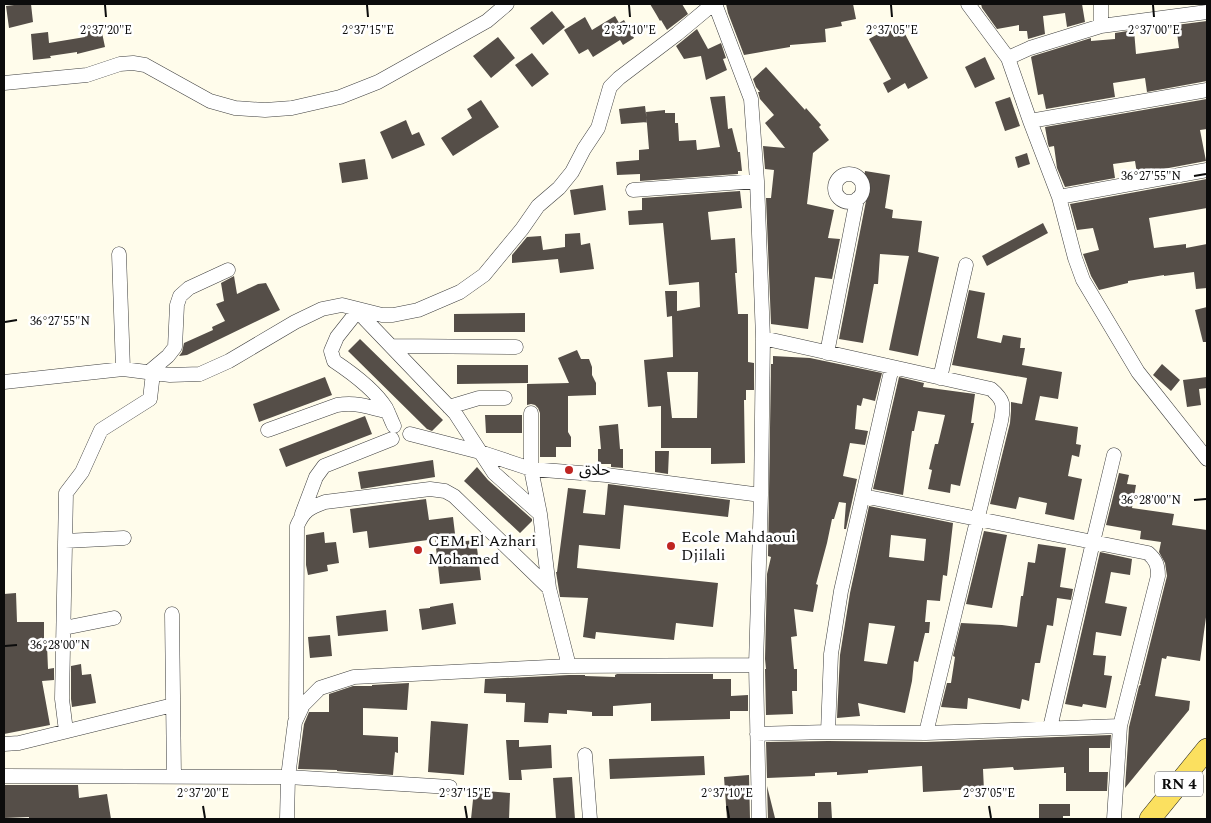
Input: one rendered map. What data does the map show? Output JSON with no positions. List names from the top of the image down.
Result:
{
  "streets": {
    "main road": ["RN 4"]
  },
  "places": ["حلاق", "Ecole Mahdaoui Djilali", "CEM El Azhari Mohamed"],
  "coordinates": [
    "2°37'20\"E",
    "2°37'15\"E",
    "2°37'10\"E",
    "2°37'05\"E",
    "2°37'00\"E",
    "36°27'55\"N",
    "36°28'00\"N"
  ]
}
